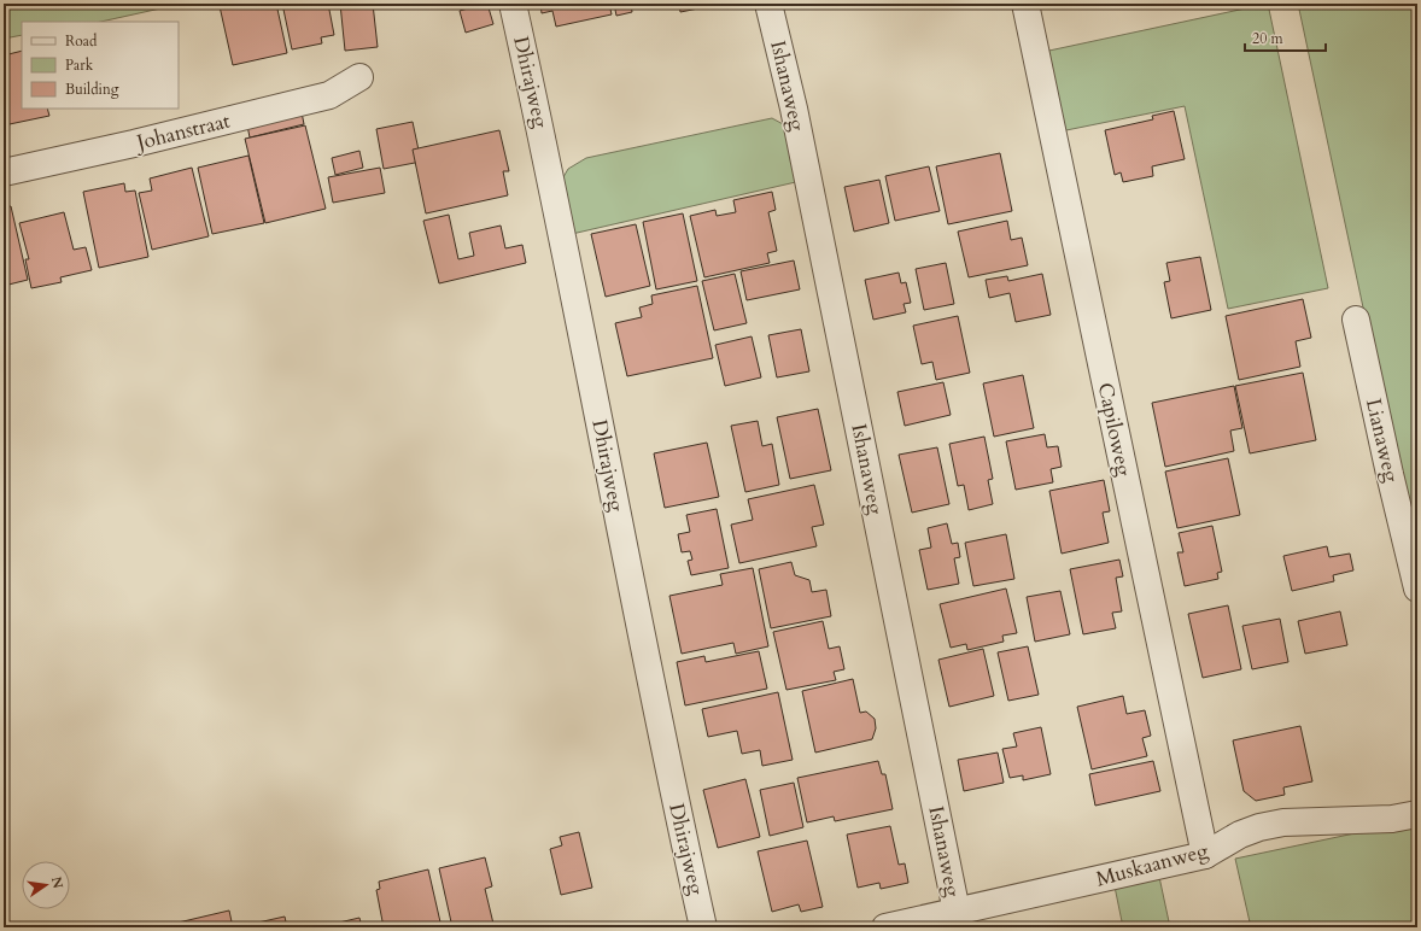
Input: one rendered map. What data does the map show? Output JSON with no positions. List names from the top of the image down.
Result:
{
  "streets": {
    "street": [
      "Dhirajweg",
      "Ishanaweg",
      "Johanstraat",
      "Capiloweg",
      "Lianaweg",
      "Muskaanweg"
    ]
  },
  "crossings": [
    ["Ishanaweg", "Muskaanweg"],
    ["Capiloweg", "Muskaanweg"]
  ],
  "legend": ["Road", "Park", "Building"],
  "scale_bar": "20 m",
  "north": "right"
}
